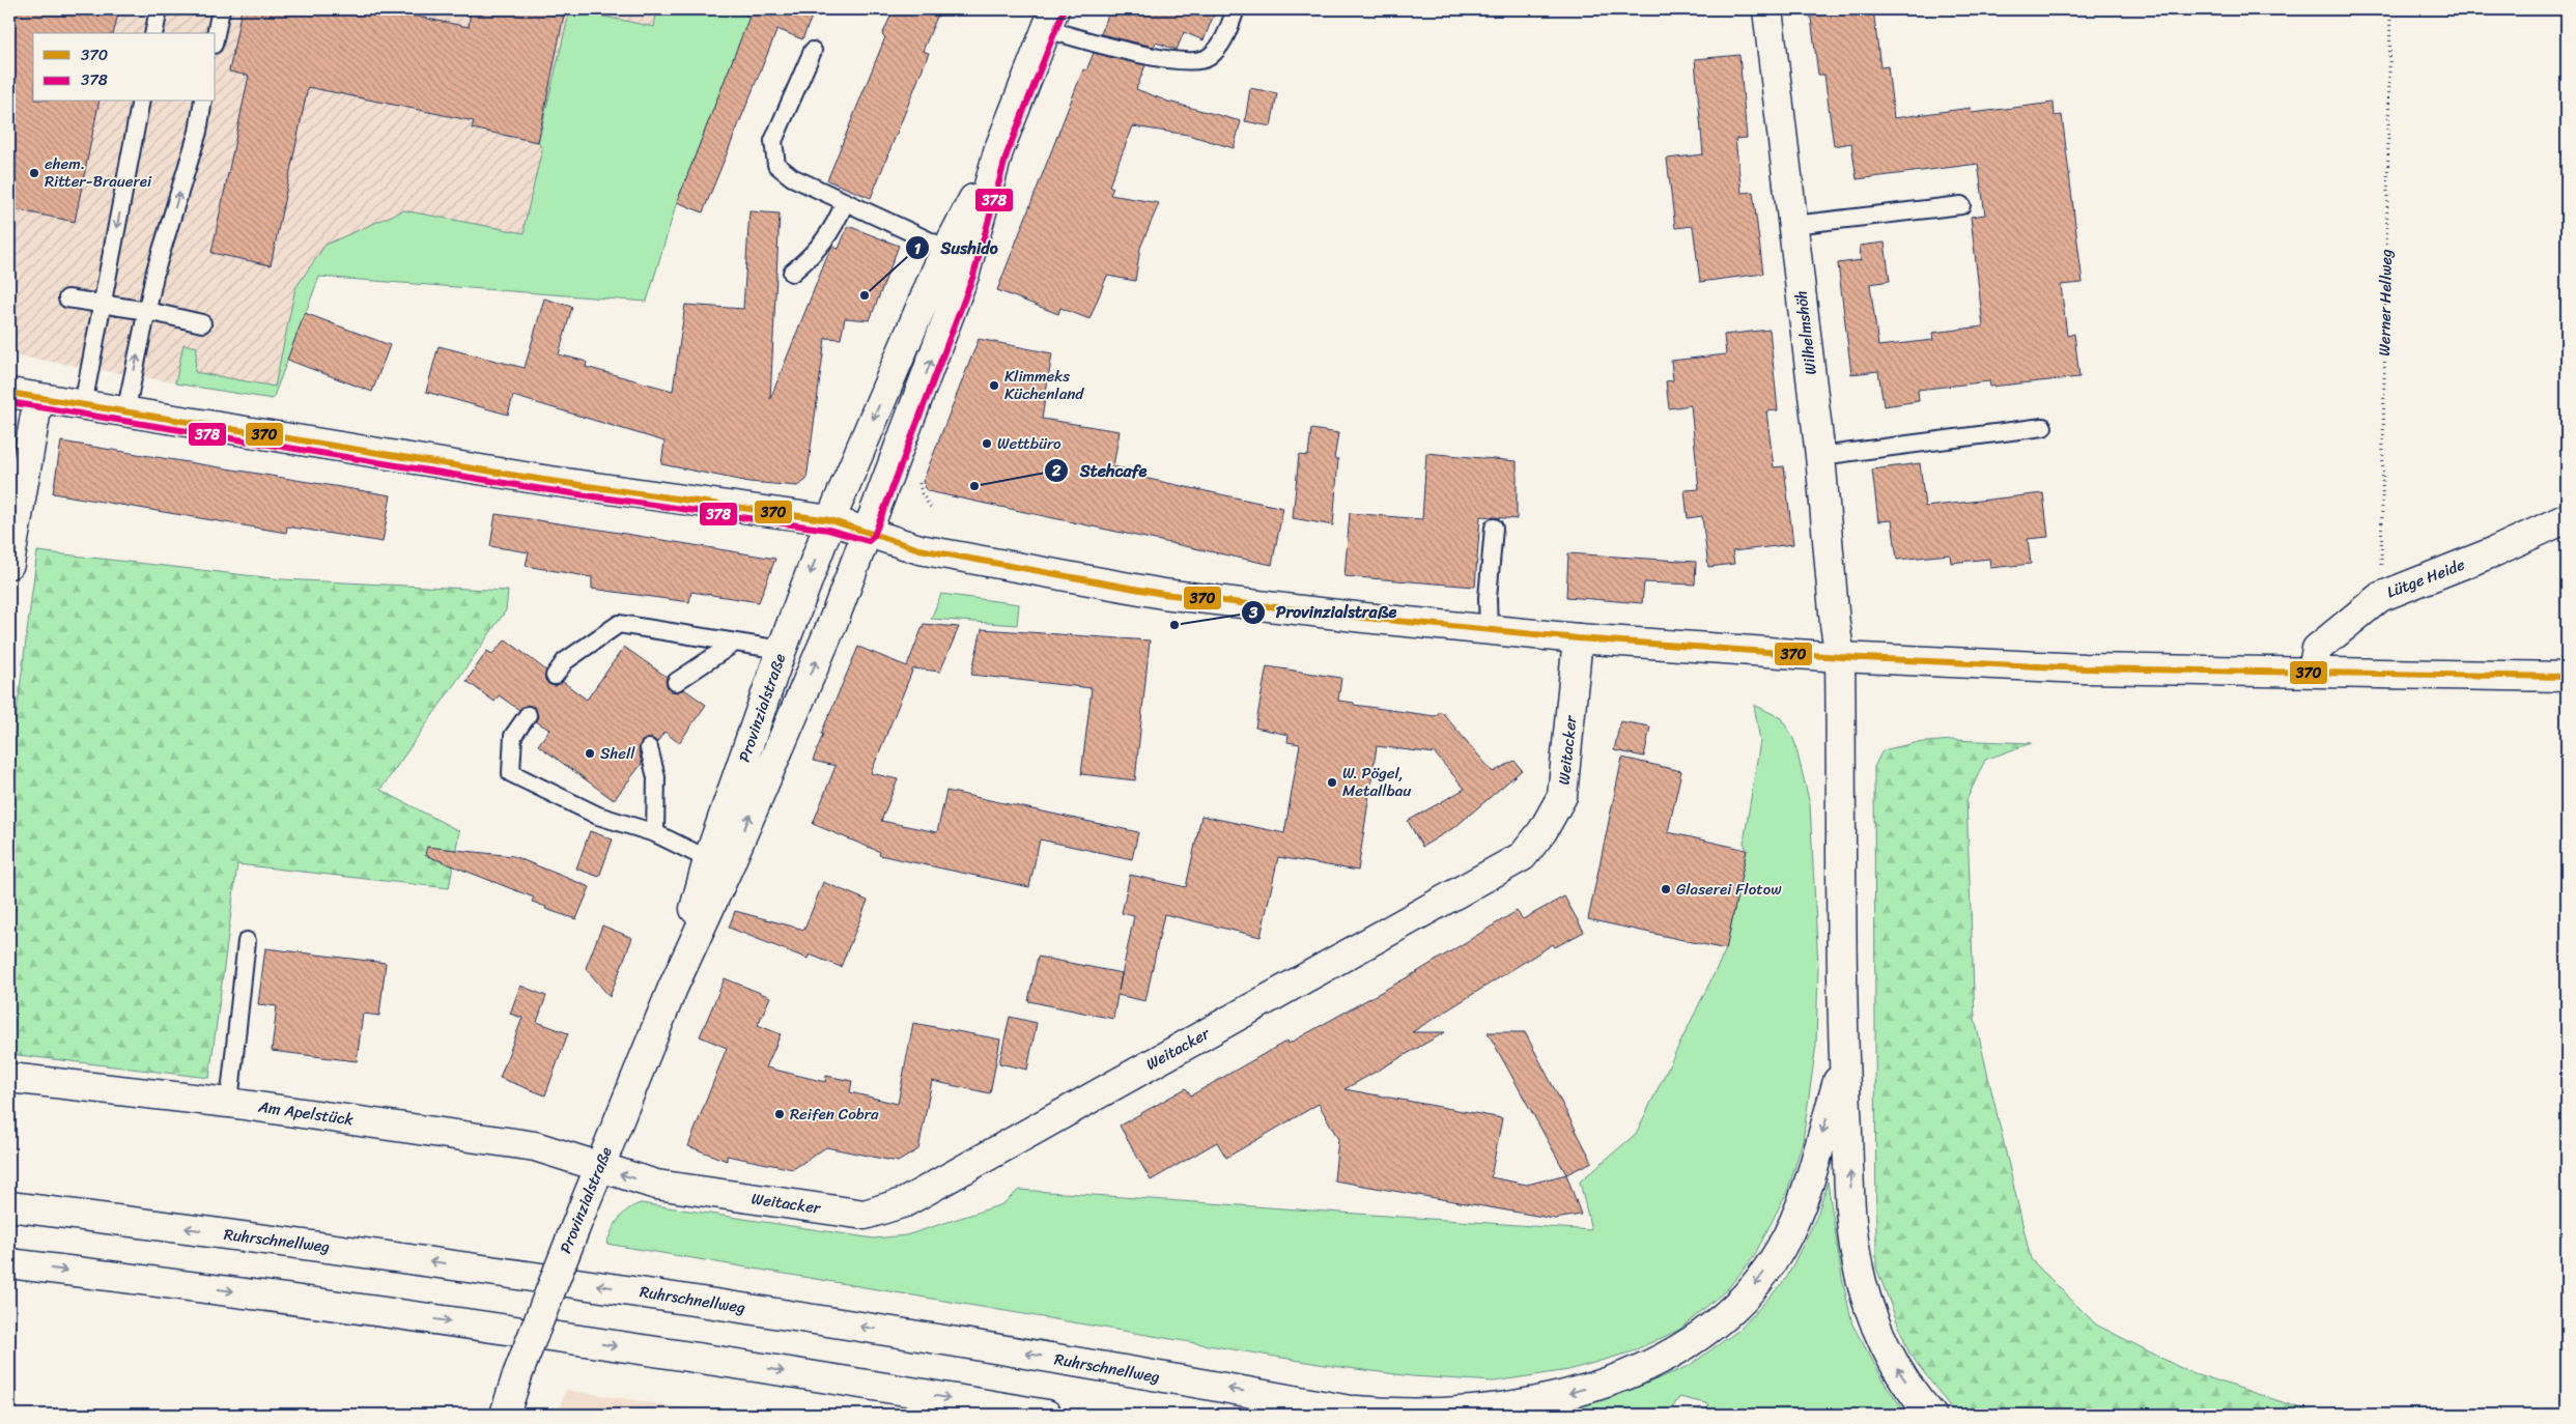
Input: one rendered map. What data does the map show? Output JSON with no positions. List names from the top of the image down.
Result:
{
  "streets": {
    "main road": [
      "Wilhelmshöh",
      "Lütge Heide",
      "Provinzialstraße",
      "Weitacker",
      "Am Apelstück",
      "Ruhrschnellweg"
    ],
    "path": ["Werner Hellweg"]
  },
  "crossings": [
    ["Werner Hellweg", "Lütge Heide"],
    ["Provinzialstraße", "Weitacker"],
    ["Provinzialstraße", "Am Apelstück"],
    ["Weitacker", "Am Apelstück"]
  ],
  "one_way": ["Weitacker"],
  "places": [
    "ehem. Ritter-Brauerei",
    "Sushido",
    "Klimmeks Küchenland",
    "Wettbüro",
    "Stehcafe",
    "Provinzialstraße",
    "Shell",
    "W. Pögel, Metallbau",
    "Glaserei Flotow",
    "Reifen Cobra"
  ],
  "lines": ["transit line 378", "transit line 370"],
  "legend": ["370", "378"]
}
